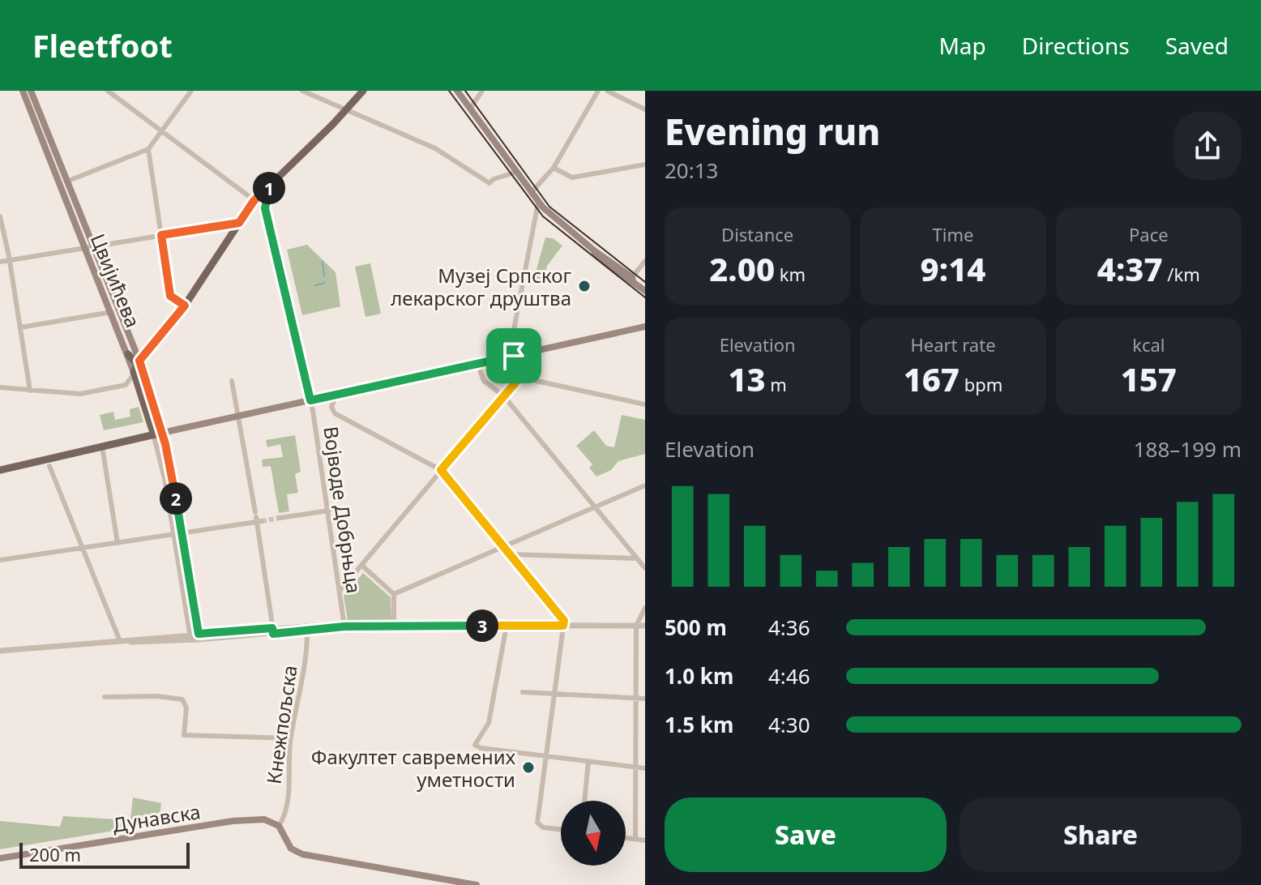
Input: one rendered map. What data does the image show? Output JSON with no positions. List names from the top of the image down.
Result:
{
  "streets": {
    "main road": ["Цвијићева", "Дунавска"],
    "street": ["Војводе Добрњца", "Кнежпољска"]
  },
  "crossings": [
    ["Кнежпољска", "Дунавска"]
  ],
  "places": ["Музеј Српског лекарског друштва", "Факултет савремених уметности"],
  "scale_bar": "200 m",
  "north": "bottom",
  "page": {
    "header": "Fleetfoot",
    "nav": ["Map", "Directions", "Saved"],
    "heading": ["Evening run", "20:13"],
    "pins": ["1", "2", "3"],
    "stats": [
      ["Distance", "2.00 km"],
      ["Time", "9:14"],
      ["Pace", "4:37 /km"],
      ["Elevation", "13 m"],
      ["Heart rate", "167 bpm"],
      ["kcal", "157"]
    ],
    "chart": ["Elevation", "188–199 m"],
    "list": [
      {
        "name": "500 m",
        "note": "4:36"
      },
      {
        "name": "1.0 km",
        "note": "4:46"
      },
      {
        "name": "1.5 km",
        "note": "4:30"
      }
    ],
    "buttons": ["Save", "Share"],
    "scale": "200 m"
  }
}
